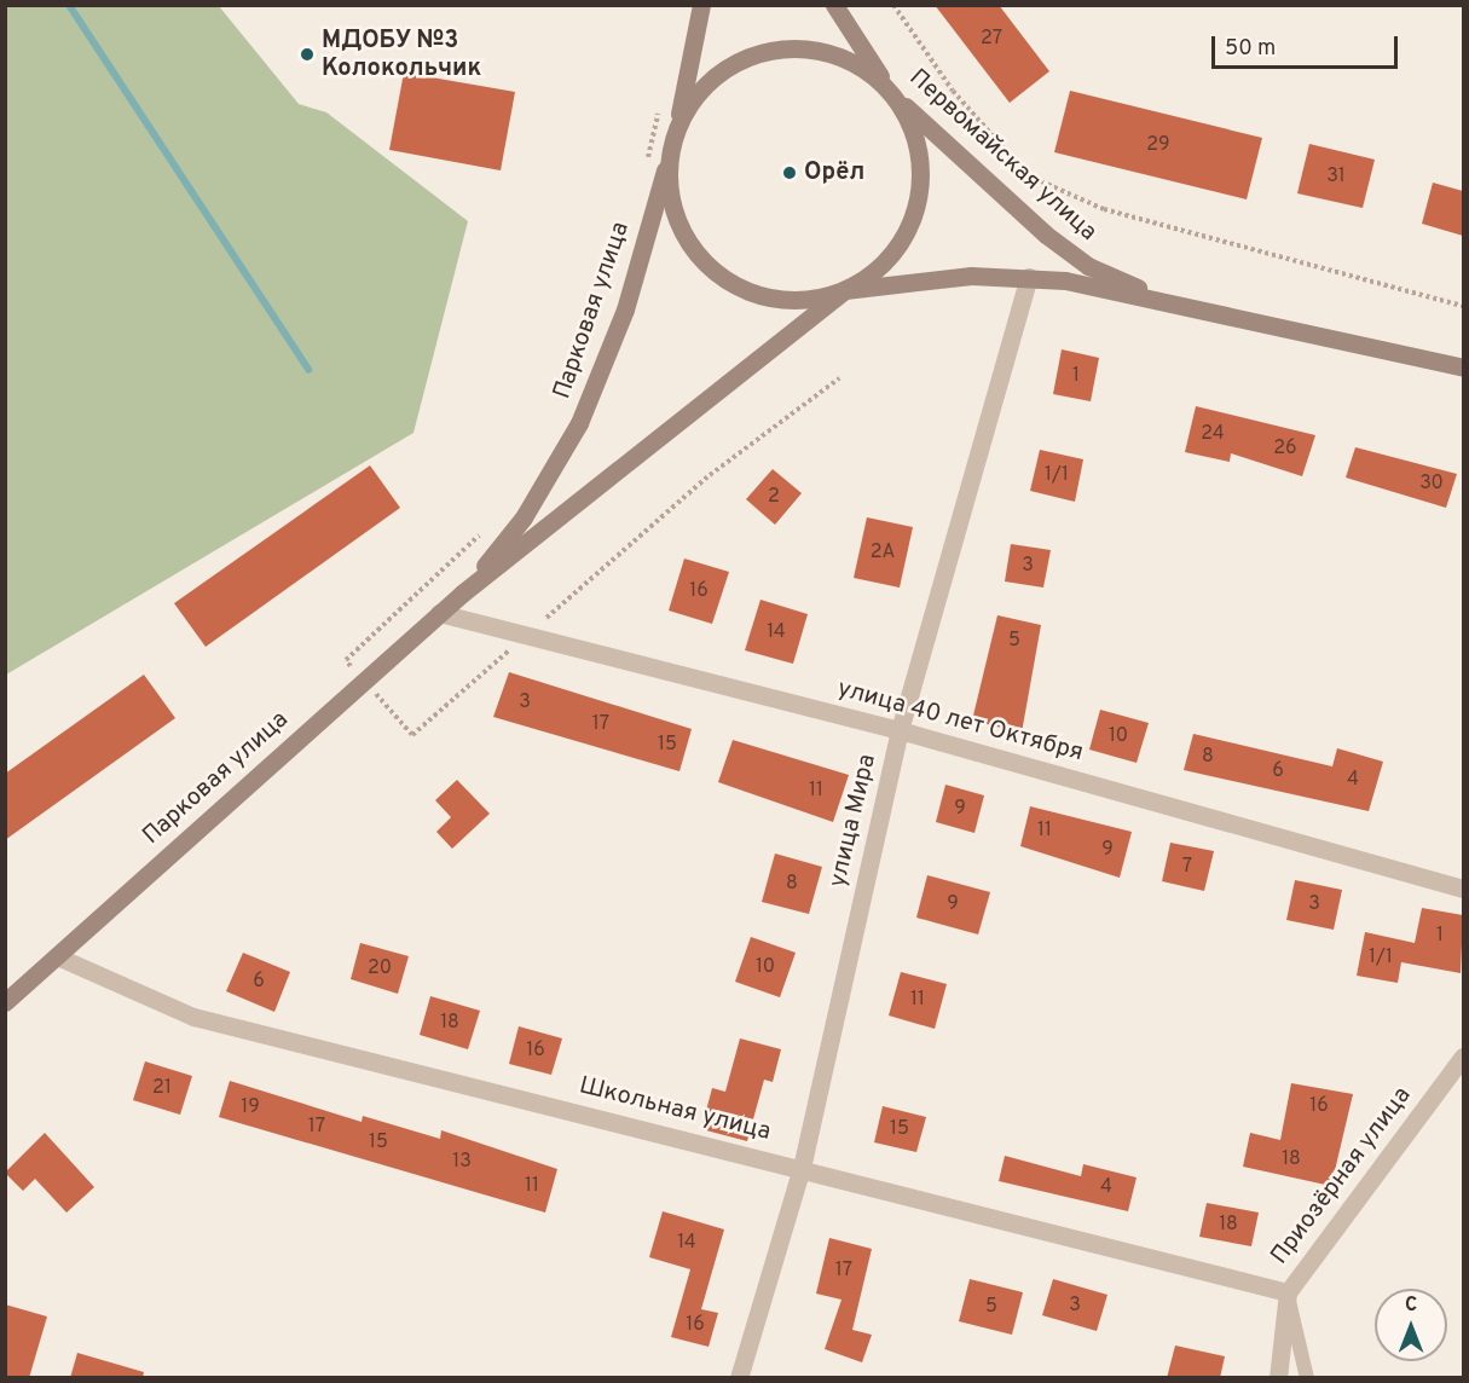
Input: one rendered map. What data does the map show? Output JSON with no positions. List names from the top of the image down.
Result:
{
  "streets": {
    "main road": ["Первомайская улица", "Парковая улица"],
    "street": [
      "улица 40 лет Октября",
      "улица Мира",
      "Школьная улица",
      "Приозёрная улица"
    ]
  },
  "crossings": [
    ["Первомайская улица", "Парковая улица"],
    ["Первомайская улица", "улица Мира"],
    ["Парковая улица", "улица 40 лет Октября"],
    ["Парковая улица", "Школьная улица"],
    ["улица 40 лет Октября", "улица Мира"],
    ["улица Мира", "Школьная улица"],
    ["Школьная улица", "Приозёрная улица"]
  ],
  "places": ["МДОБУ №3 Колокольчик", "Орёл"],
  "house_numbers": [
    "27",
    "29",
    "31",
    "1",
    "24",
    "26",
    "1/1",
    "30",
    "2",
    "2А",
    "3",
    "16",
    "14",
    "5",
    "3",
    "17",
    "10",
    "15",
    "8",
    "6",
    "4",
    "11",
    "9",
    "11",
    "9",
    "7",
    "8",
    "9",
    "3",
    "1",
    "1/1",
    "10",
    "20",
    "6",
    "11",
    "18",
    "16",
    "21",
    "16",
    "19",
    "17",
    "15",
    "15",
    "18",
    "13",
    "11",
    "4",
    "18",
    "14",
    "17",
    "3",
    "5",
    "16"
  ],
  "scale_bar": "50 m",
  "north": "top"
}
